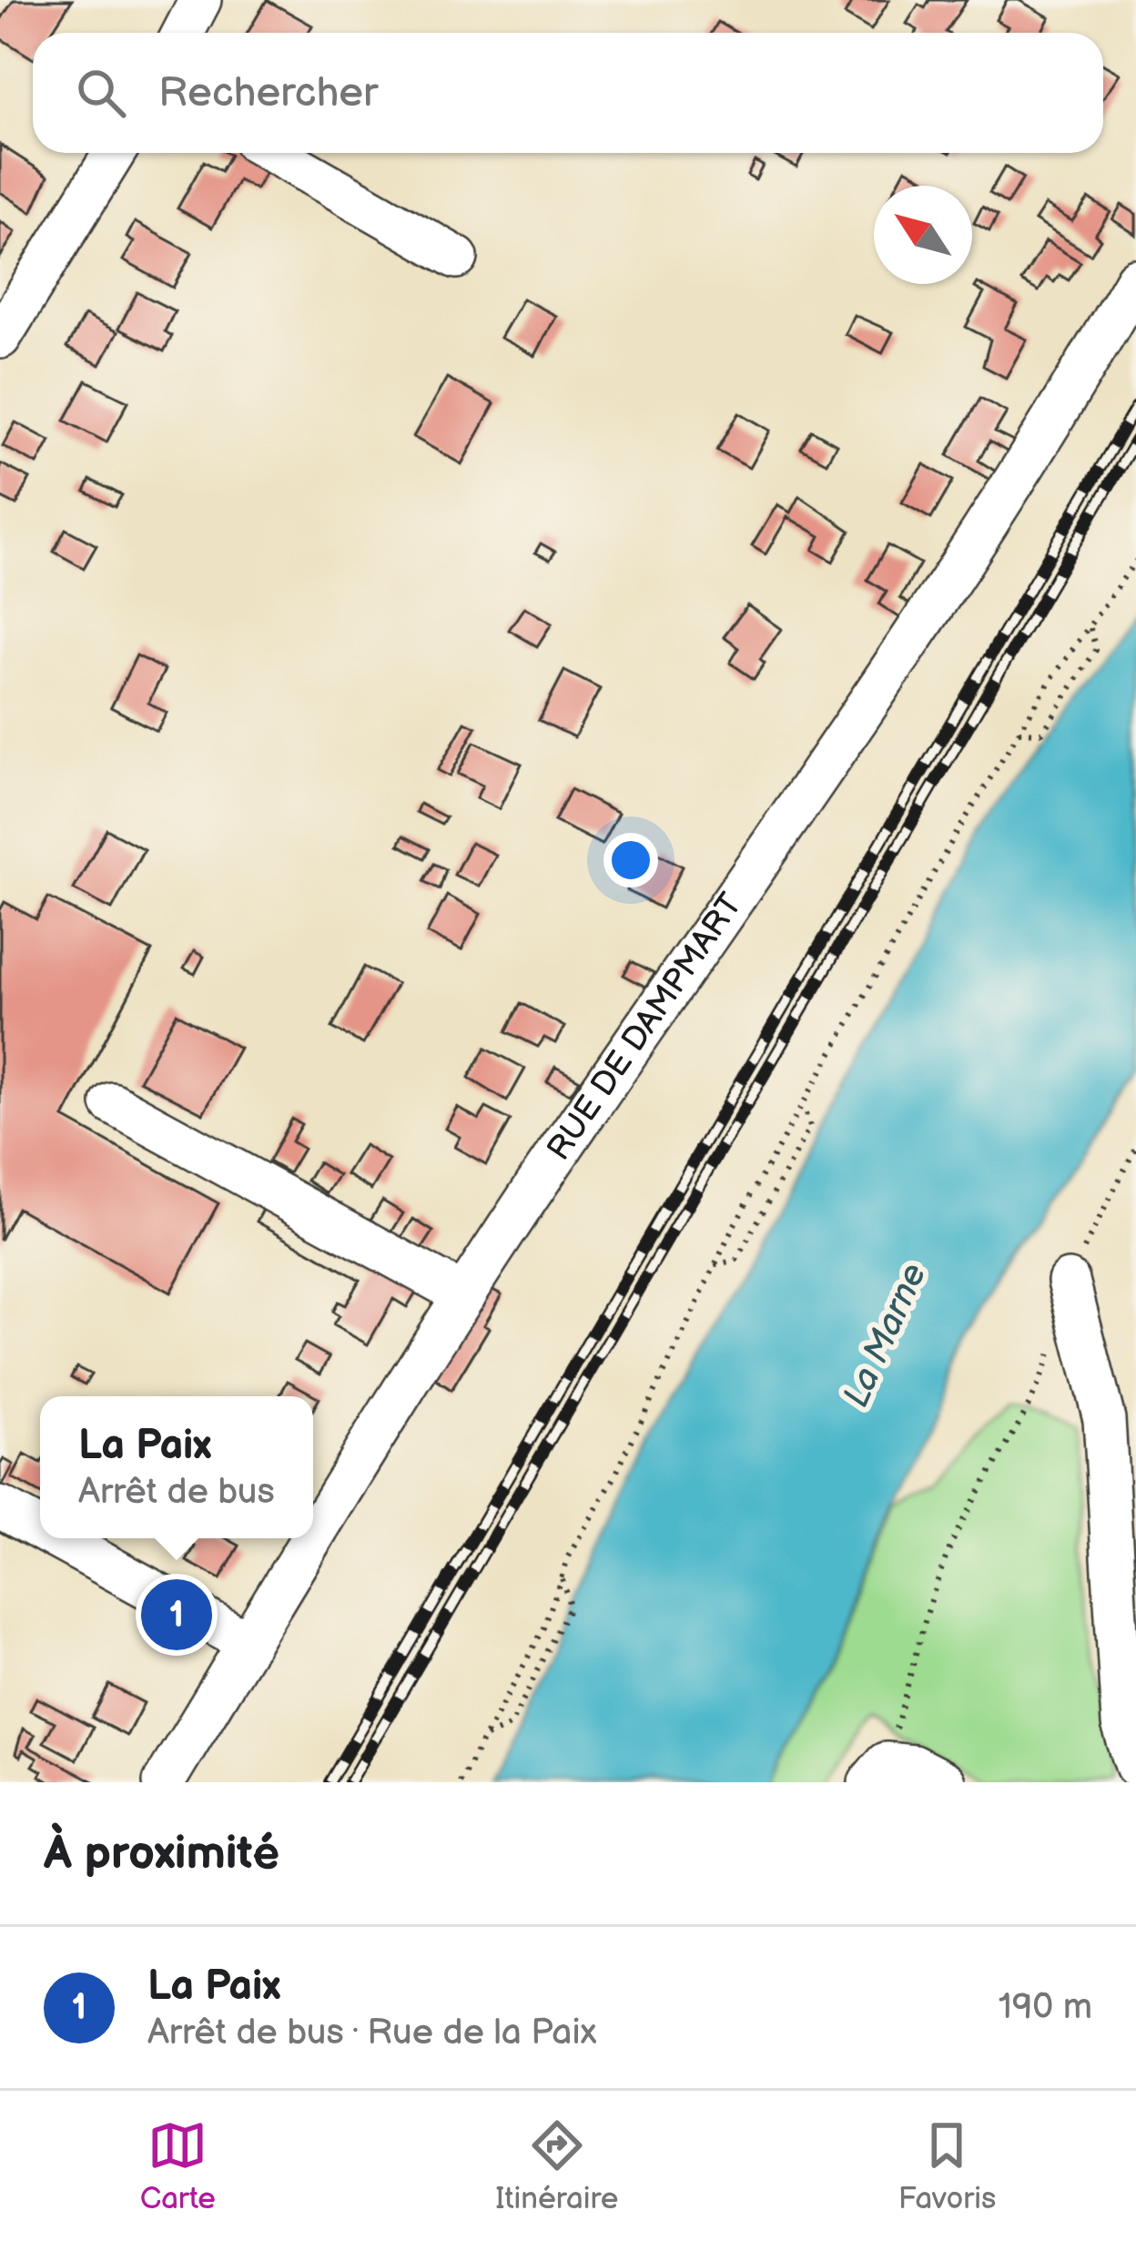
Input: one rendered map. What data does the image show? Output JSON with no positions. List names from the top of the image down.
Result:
{
  "streets": {
    "street": ["RUE DE DAMPMART"]
  },
  "water": ["La Marne"],
  "north": "top left",
  "page": {
    "search": "Rechercher",
    "popup": ["La Paix", "Arrêt de bus"],
    "pins": "1",
    "heading": "À proximité",
    "list": [
      {
        "mark": "1",
        "name": "La Paix",
        "note": "Arrêt de bus · Rue de la Paix",
        "value": "190 m"
      }
    ],
    "nav": ["Carte", "Itinéraire", "Favoris"]
  }
}
